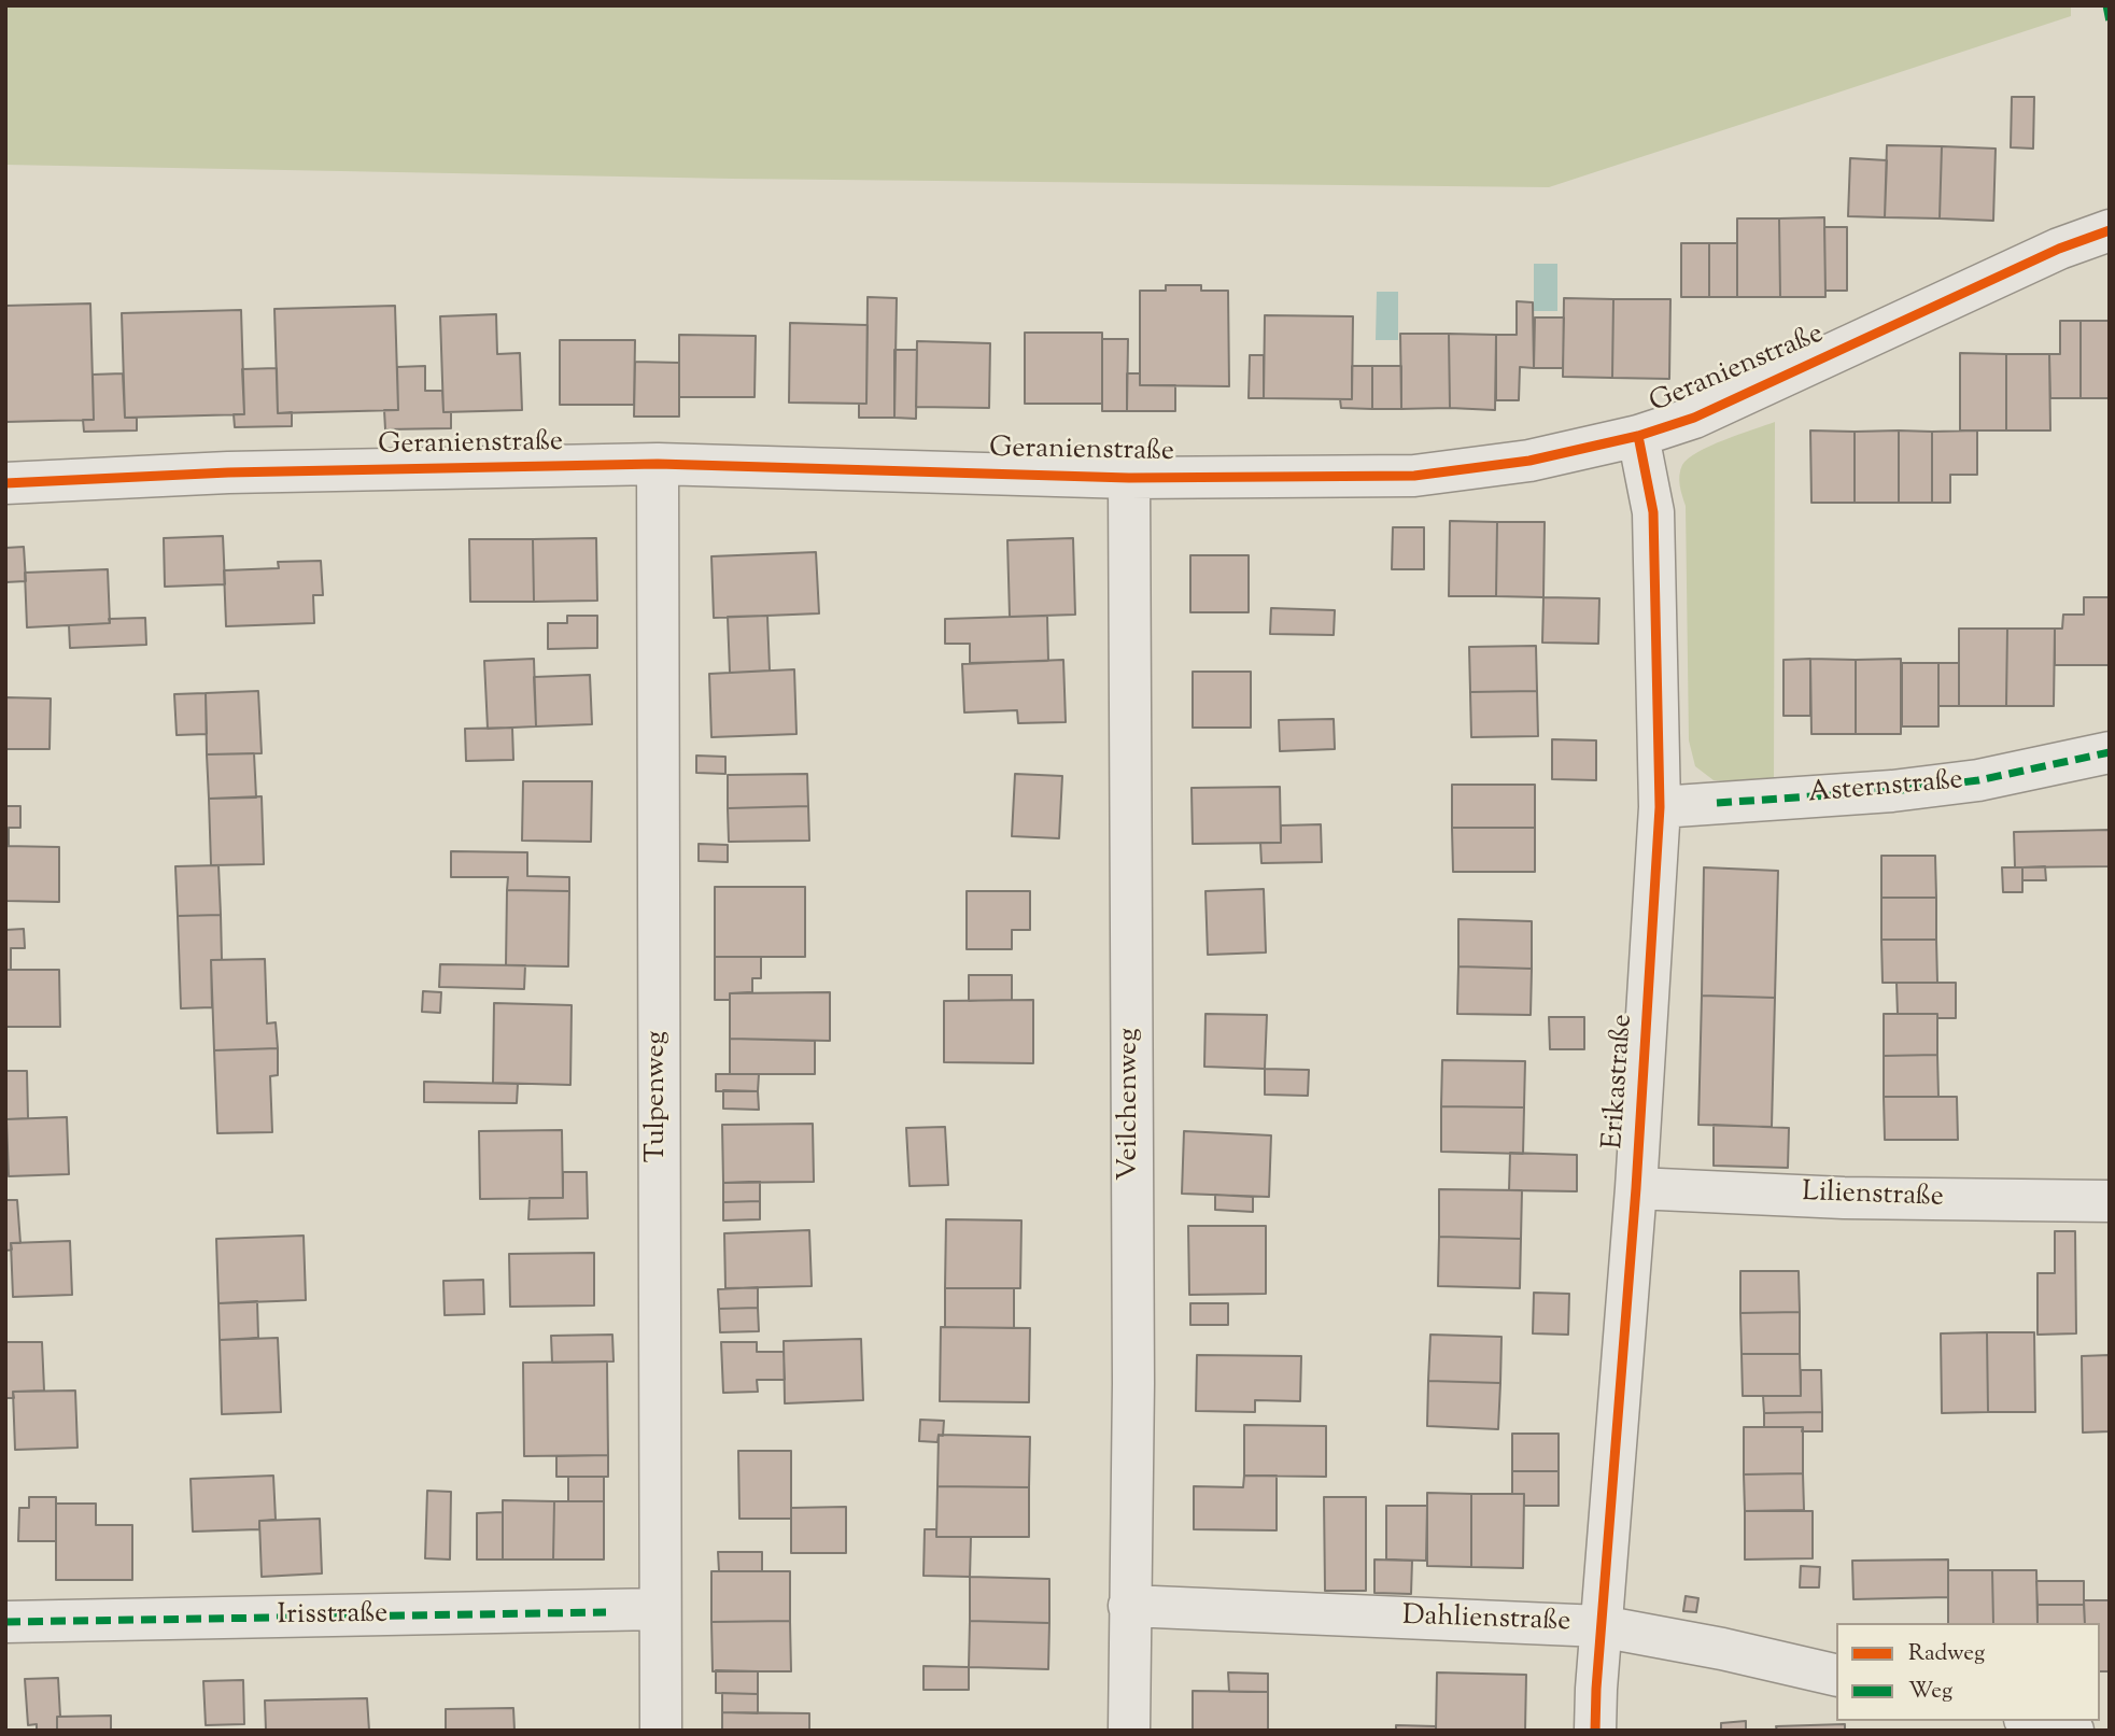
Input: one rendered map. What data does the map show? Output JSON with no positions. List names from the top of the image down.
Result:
{
  "streets": {
    "street": [
      "Geranienstraße",
      "Asternstraße",
      "Erikastraße",
      "Tulpenweg",
      "Veilchenweg",
      "Lilienstraße",
      "Irisstraße",
      "Dahlienstraße"
    ]
  },
  "crossings": [
    ["Geranienstraße", "Erikastraße"],
    ["Geranienstraße", "Tulpenweg"],
    ["Geranienstraße", "Veilchenweg"],
    ["Asternstraße", "Erikastraße"],
    ["Erikastraße", "Lilienstraße"],
    ["Erikastraße", "Dahlienstraße"],
    ["Tulpenweg", "Irisstraße"],
    ["Veilchenweg", "Dahlienstraße"]
  ],
  "legend": ["Radweg", "Weg"]
}
